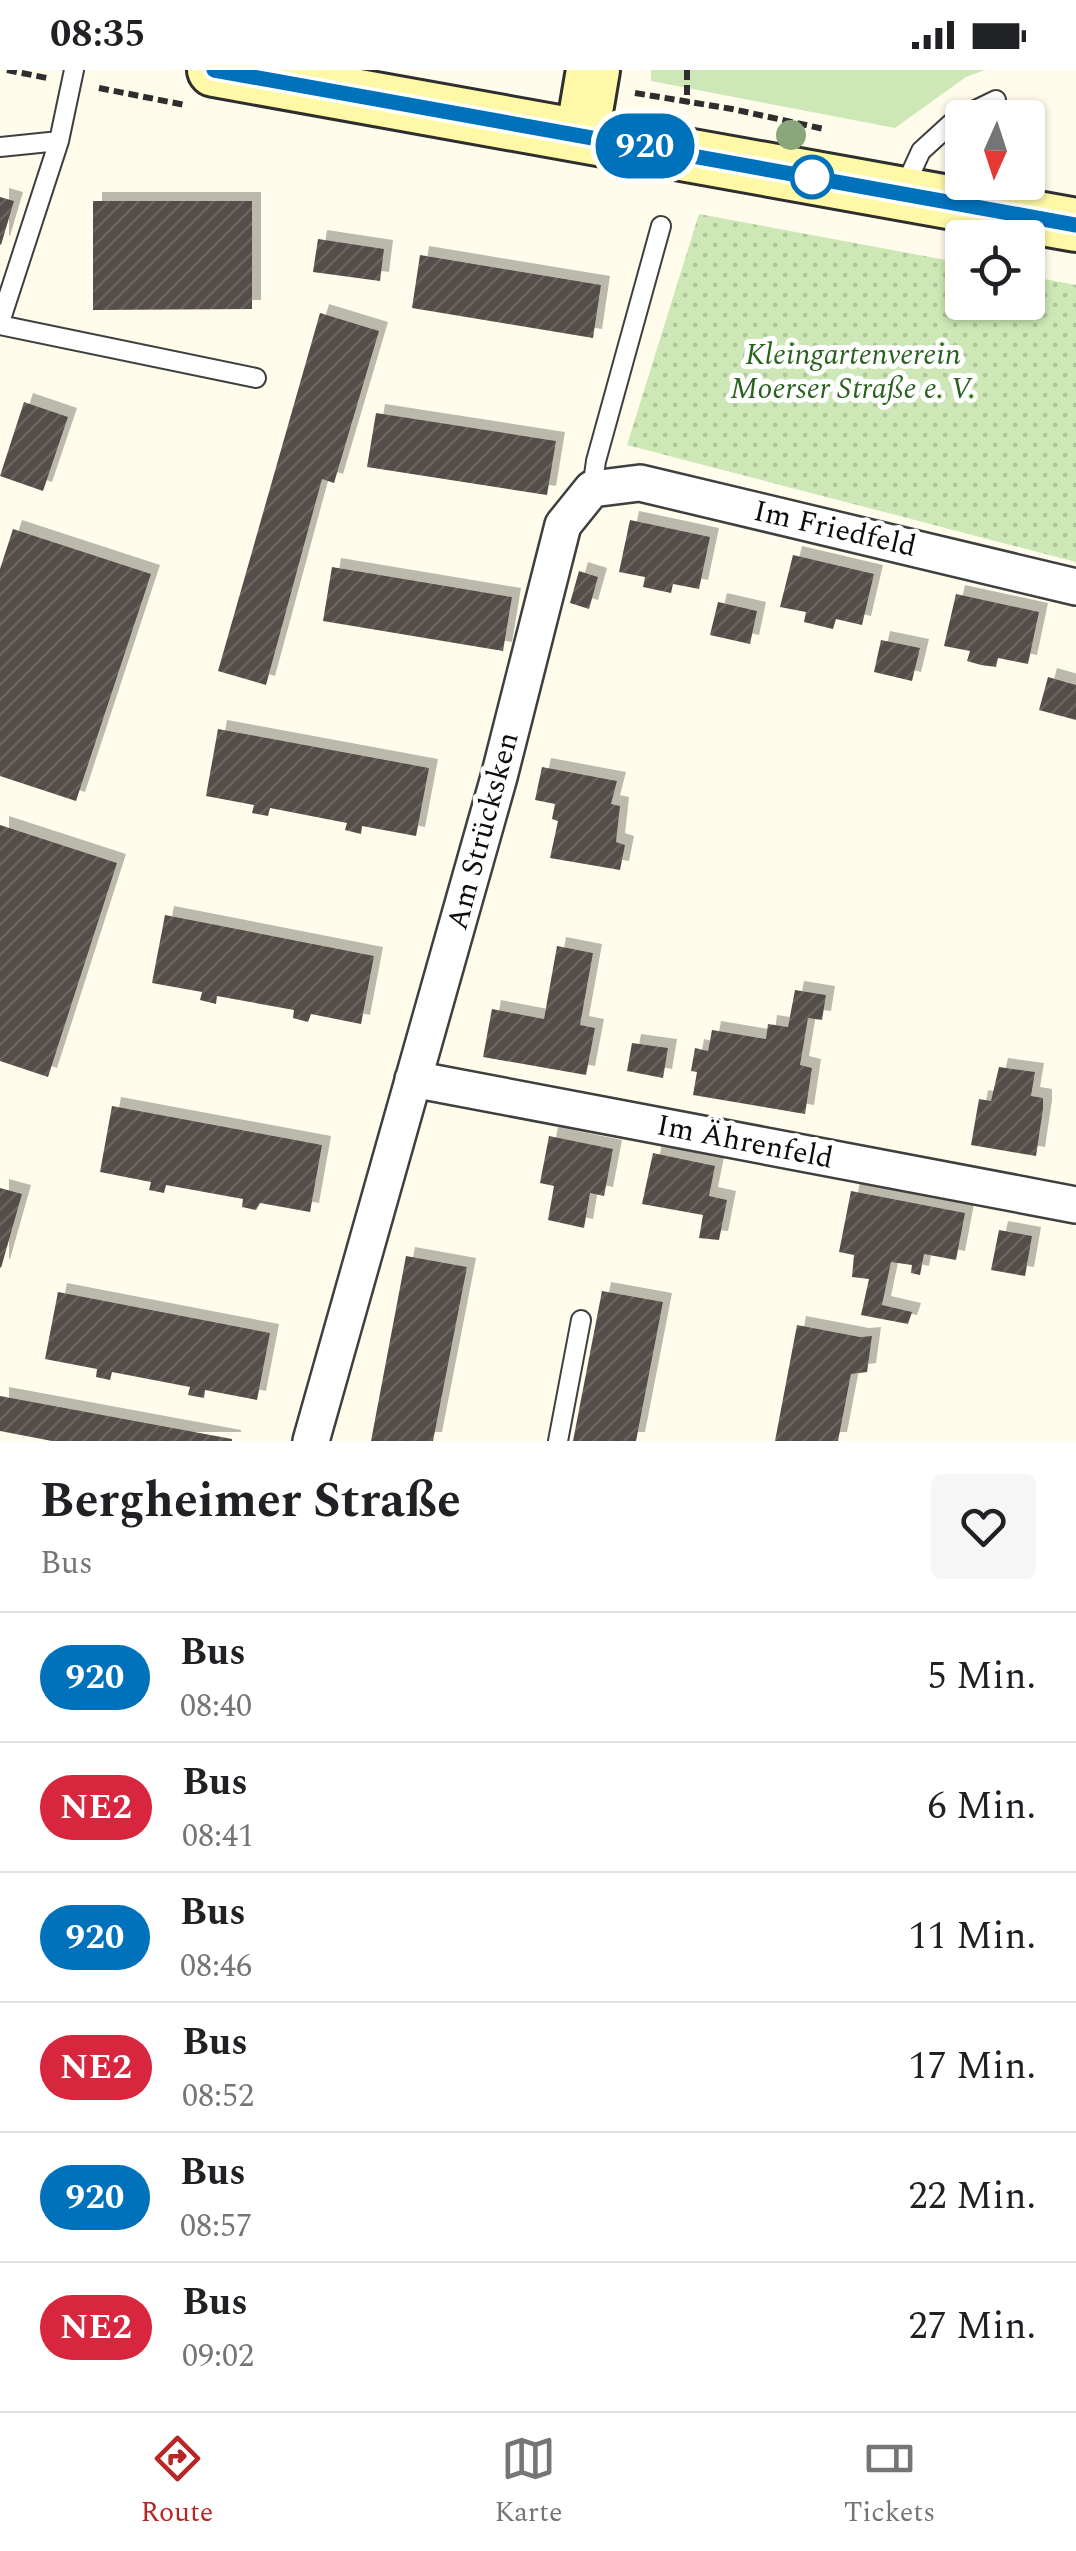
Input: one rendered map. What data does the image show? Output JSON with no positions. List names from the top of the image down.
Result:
{
  "streets": {
    "street": ["Im Friedfeld", "Am Strücksken", "Im Ährenfeld"]
  },
  "crossings": [
    ["Im Friedfeld", "Am Strücksken"],
    ["Am Strücksken", "Im Ährenfeld"]
  ],
  "parks": ["Kleingartenverein Moerser Straße e. V."],
  "lines": ["bus line 920"],
  "north": "bottom",
  "page": {
    "status": "08:35",
    "on_map": "920",
    "heading": ["Bergheimer Straße", "Bus"],
    "list": [
      {
        "mark": "920",
        "name": "Bus",
        "note": "08:40",
        "value": "5 Min."
      },
      {
        "mark": "NE2",
        "name": "Bus",
        "note": "08:41",
        "value": "6 Min."
      },
      {
        "mark": "920",
        "name": "Bus",
        "note": "08:46",
        "value": "11 Min."
      },
      {
        "mark": "NE2",
        "name": "Bus",
        "note": "08:52",
        "value": "17 Min."
      },
      {
        "mark": "920",
        "name": "Bus",
        "note": "08:57",
        "value": "22 Min."
      },
      {
        "mark": "NE2",
        "name": "Bus",
        "note": "09:02",
        "value": "27 Min."
      }
    ],
    "tabs": ["Route", "Karte", "Tickets"]
  }
}
